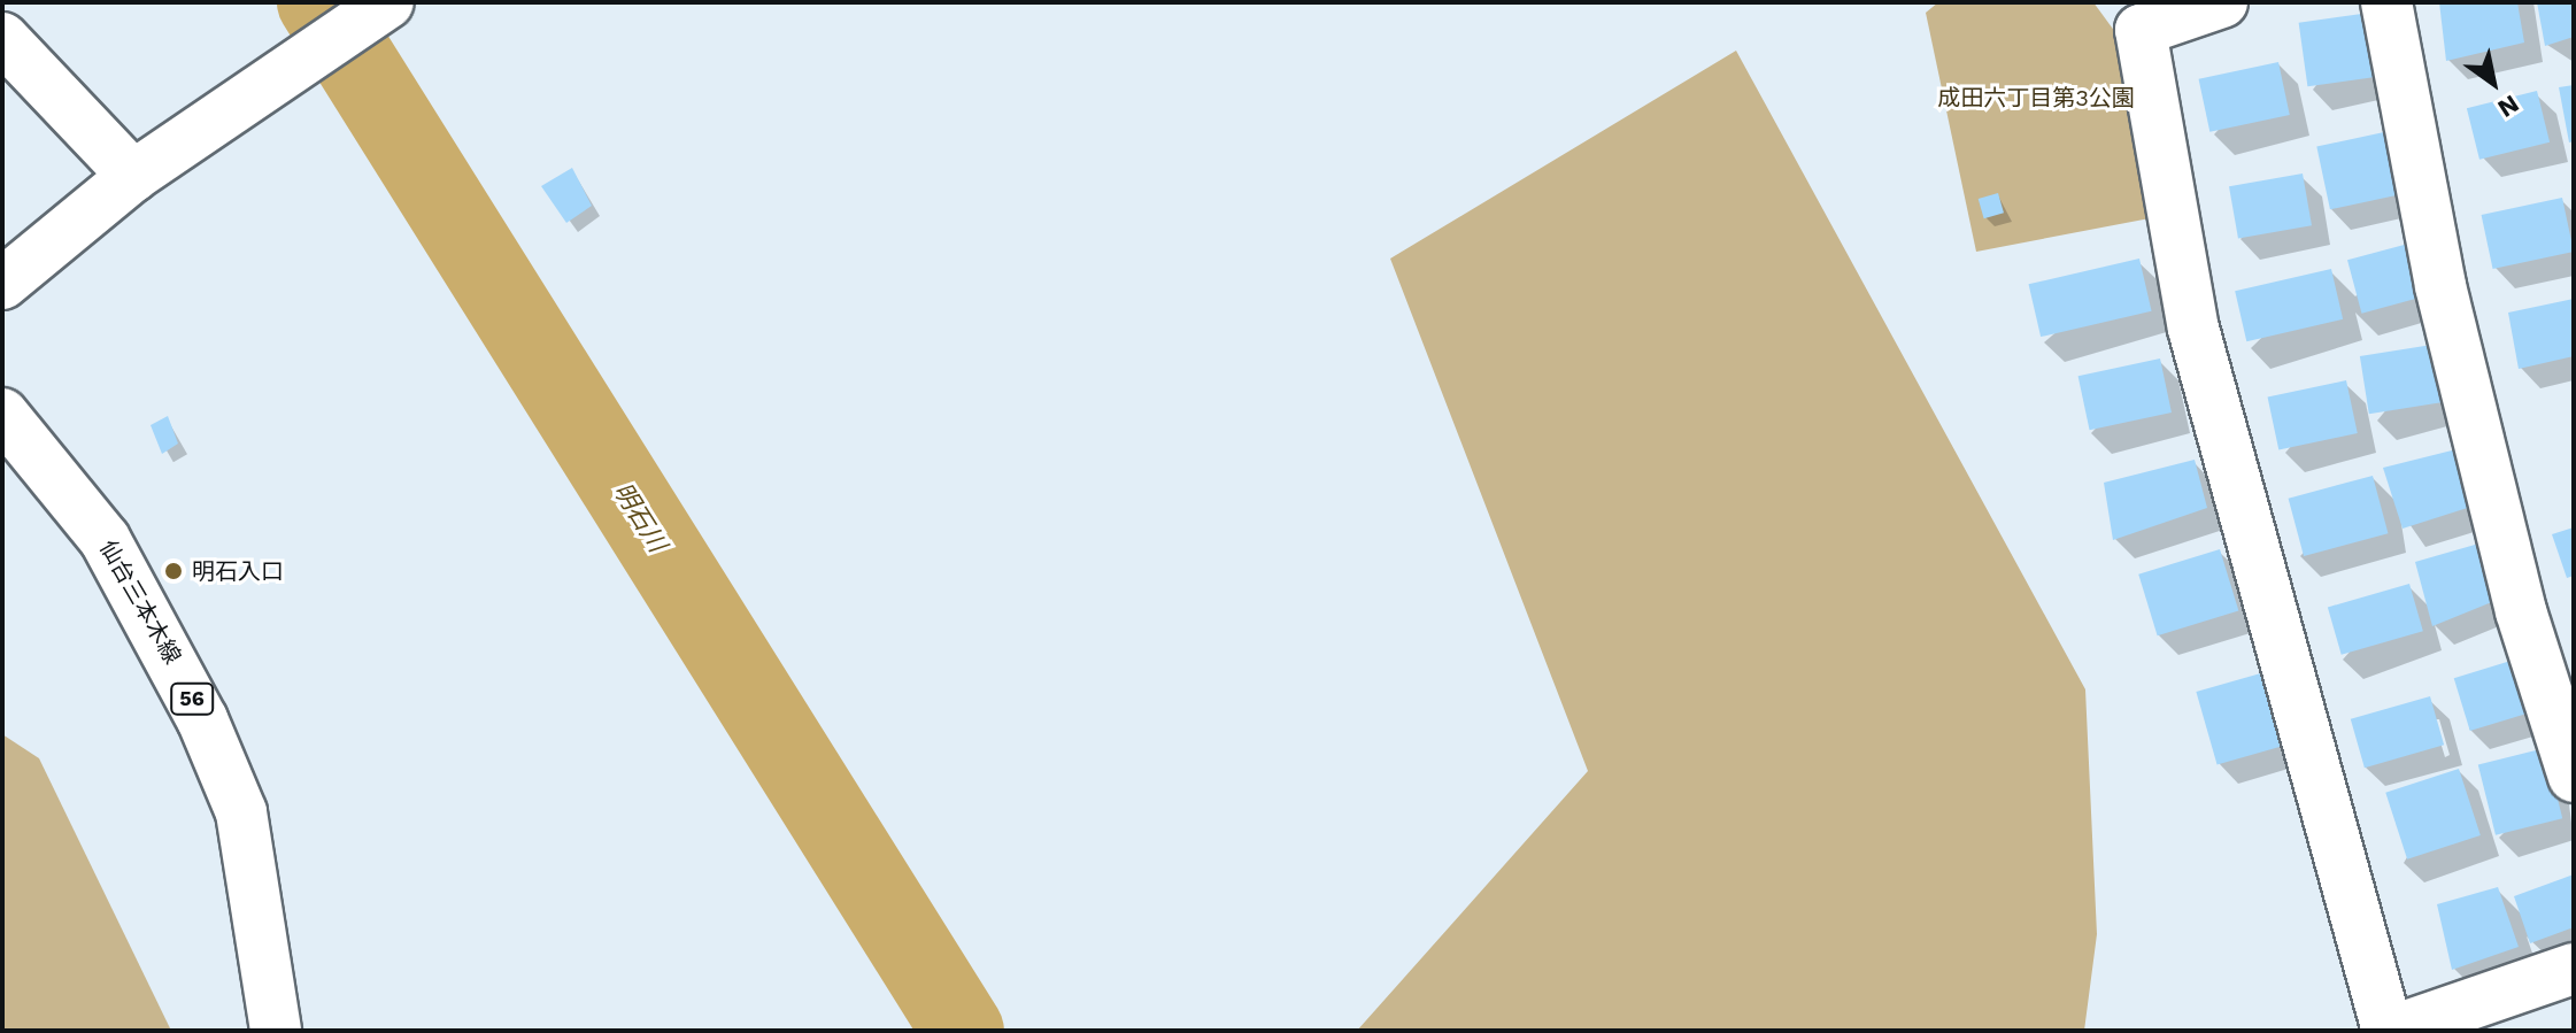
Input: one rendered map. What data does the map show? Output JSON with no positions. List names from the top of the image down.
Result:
{
  "streets": {
    "street": ["仙台三本木線", "56"]
  },
  "water": ["明石川"],
  "parks": ["成田六丁目第3公園"],
  "places": ["明石入口"],
  "north": "bottom right"
}
